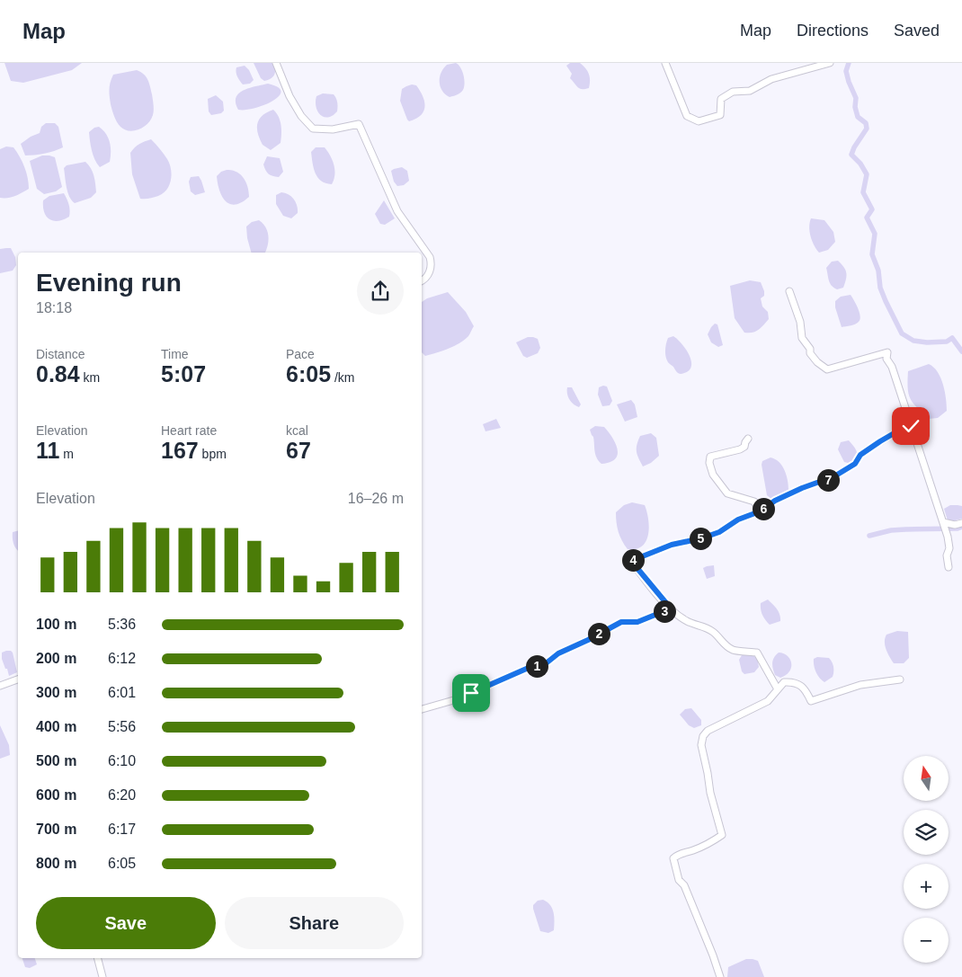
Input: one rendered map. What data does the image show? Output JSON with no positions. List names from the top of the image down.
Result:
{
  "north": "top",
  "page": {
    "header": "Map",
    "nav": ["Map", "Directions", "Saved"],
    "heading": ["Evening run", "18:18"],
    "stats": [
      ["Distance", "0.84 km"],
      ["Time", "5:07"],
      ["Pace", "6:05 /km"],
      ["Elevation", "11 m"],
      ["Heart rate", "167 bpm"],
      ["kcal", "67"]
    ],
    "pins": [
      "7",
      "6",
      "5",
      "4",
      "3",
      "2",
      "1"
    ],
    "chart": ["Elevation", "16–26 m"],
    "list": [
      {
        "name": "100 m",
        "note": "5:36"
      },
      {
        "name": "200 m",
        "note": "6:12"
      },
      {
        "name": "300 m",
        "note": "6:01"
      },
      {
        "name": "400 m",
        "note": "5:56"
      },
      {
        "name": "500 m",
        "note": "6:10"
      },
      {
        "name": "600 m",
        "note": "6:20"
      },
      {
        "name": "700 m",
        "note": "6:17"
      },
      {
        "name": "800 m",
        "note": "6:05"
      }
    ],
    "map_buttons": ["+", "−"],
    "buttons": ["Save", "Share"]
  }
}
